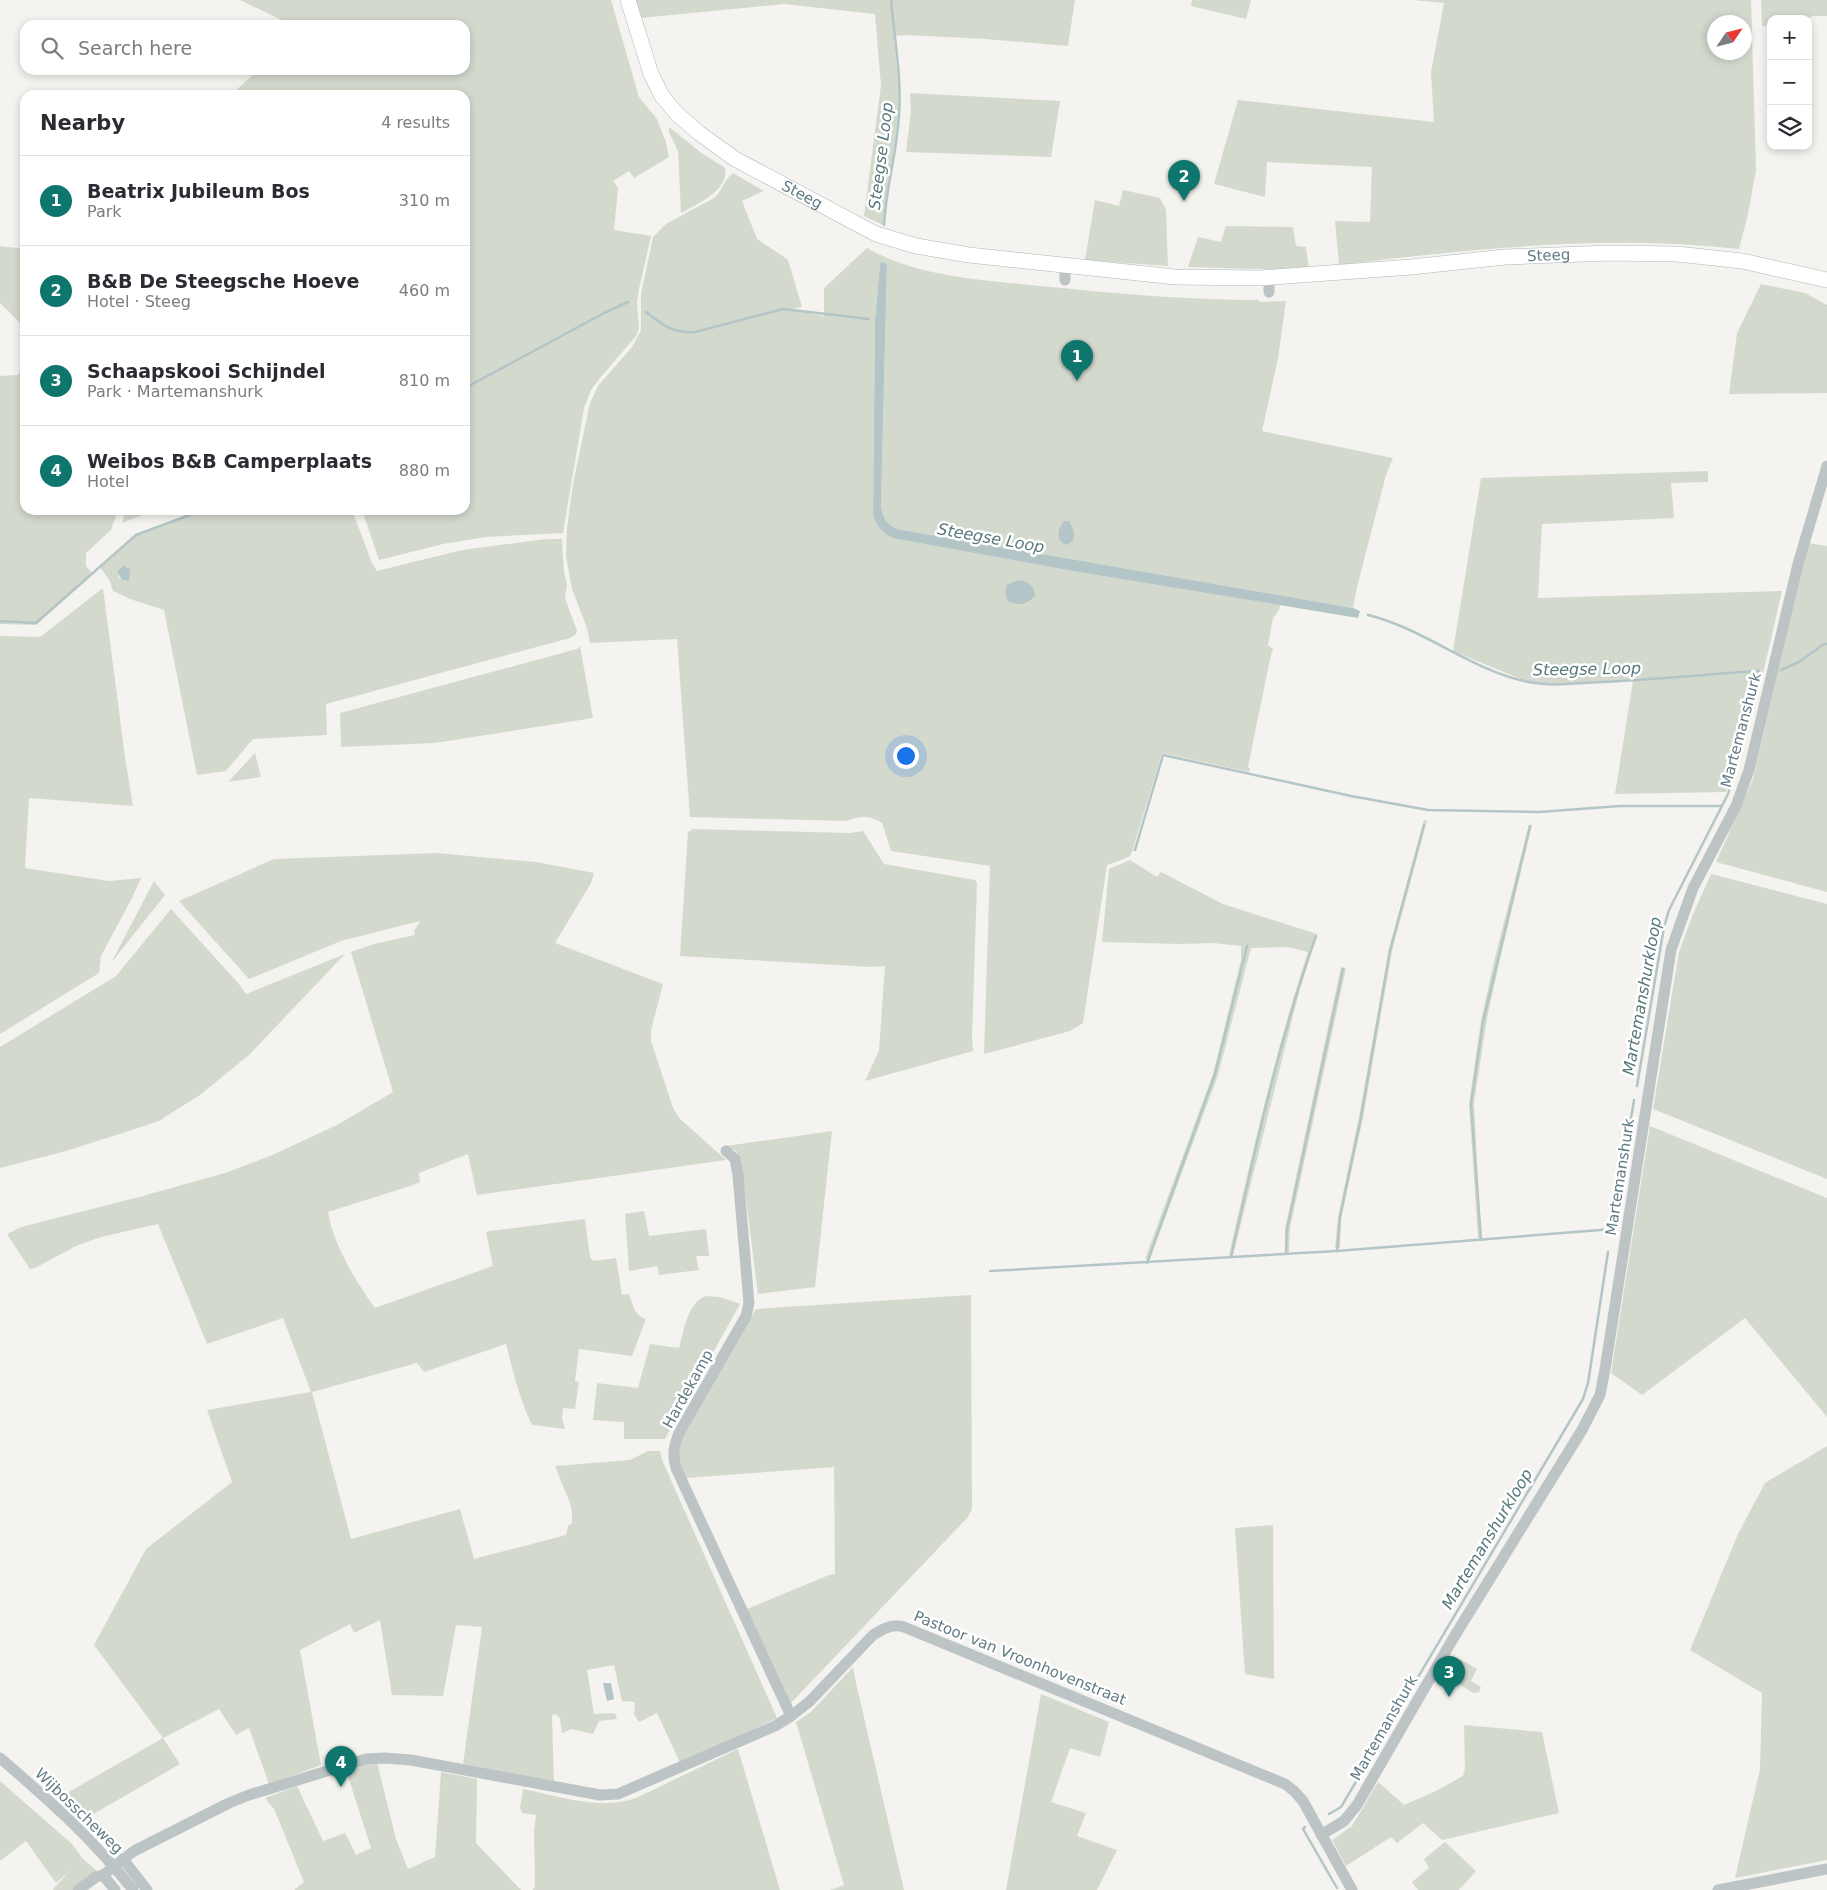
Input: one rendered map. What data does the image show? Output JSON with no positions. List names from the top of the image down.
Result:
{
  "streets": {
    "street": [
      "Steeg",
      "Martemanshurk",
      "Hardekamp",
      "Pastoor van Vroonhovenstraat",
      "Wijbosscheweg"
    ]
  },
  "crossings": [
    ["Martemanshurk", "Pastoor van Vroonhovenstraat"],
    ["Hardekamp", "Pastoor van Vroonhovenstraat"],
    ["Pastoor van Vroonhovenstraat", "Wijbosscheweg"]
  ],
  "water": ["Steegse Loop", "Martemanshurkloop"],
  "north": "top right",
  "page": {
    "map_buttons": ["+", "−"],
    "search": "Search here",
    "heading": ["Nearby", "4 results"],
    "list": [
      {
        "mark": "1",
        "name": "Beatrix Jubileum Bos",
        "note": "Park",
        "value": "310 m"
      },
      {
        "mark": "2",
        "name": "B&B De Steegsche Hoeve",
        "note": "Hotel · Steeg",
        "value": "460 m"
      },
      {
        "mark": "3",
        "name": "Schaapskooi Schijndel",
        "note": "Park · Martemanshurk",
        "value": "810 m"
      },
      {
        "mark": "4",
        "name": "Weibos B&B Camperplaats",
        "note": "Hotel",
        "value": "880 m"
      }
    ],
    "pins": [
      "2",
      "1",
      "3",
      "4"
    ]
  }
}
